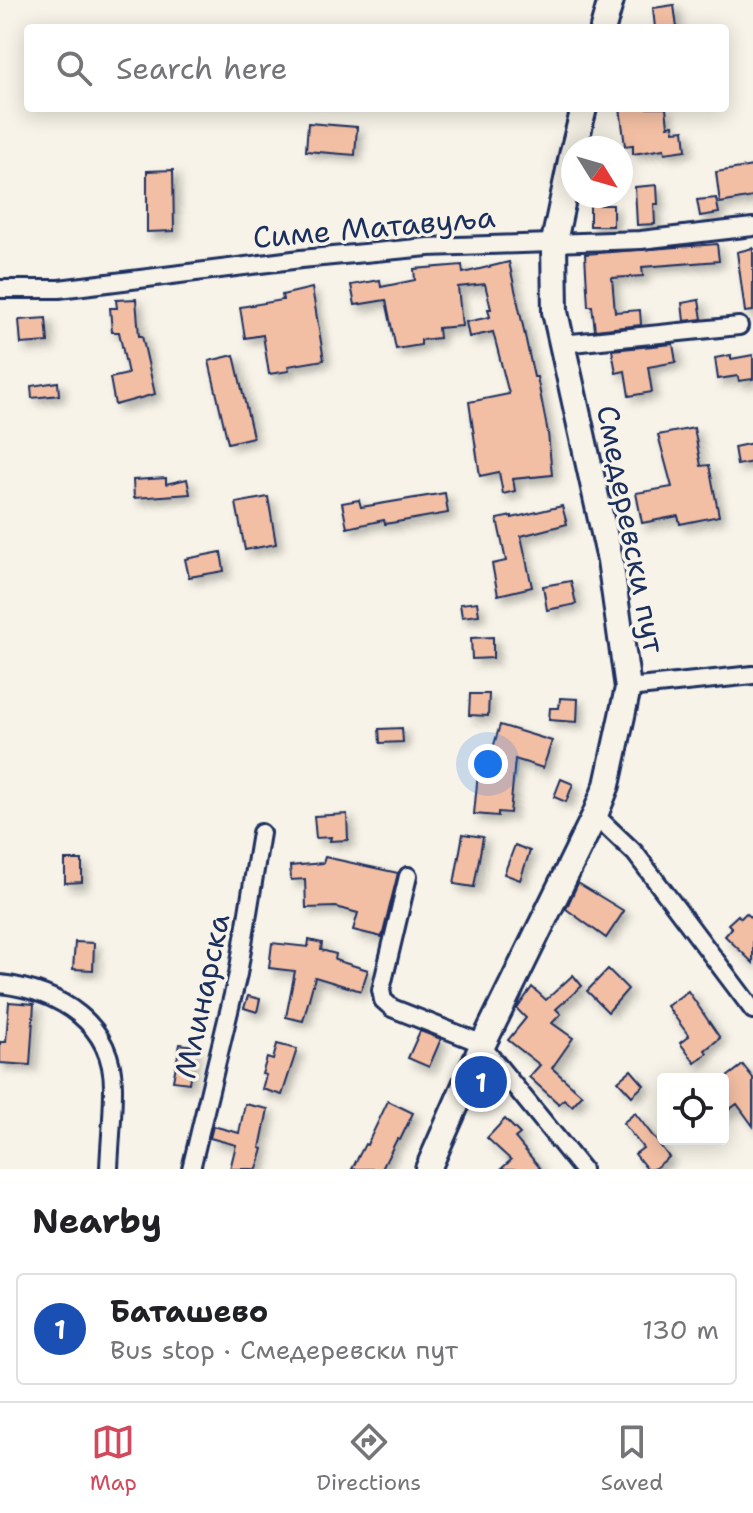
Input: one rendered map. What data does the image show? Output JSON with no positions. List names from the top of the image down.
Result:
{
  "streets": {
    "street": ["Симе Матавуља", "Смедеревски пут", "Млинарска"]
  },
  "crossings": [
    ["Симе Матавуља", "Смедеревски пут"]
  ],
  "north": "bottom right",
  "page": {
    "search": "Search here",
    "pins": "1",
    "heading": "Nearby",
    "list": [
      {
        "mark": "1",
        "name": "Баташево",
        "note": "Bus stop · Смедеревски пут",
        "value": "130 m"
      }
    ],
    "nav": ["Map", "Directions", "Saved"]
  }
}
